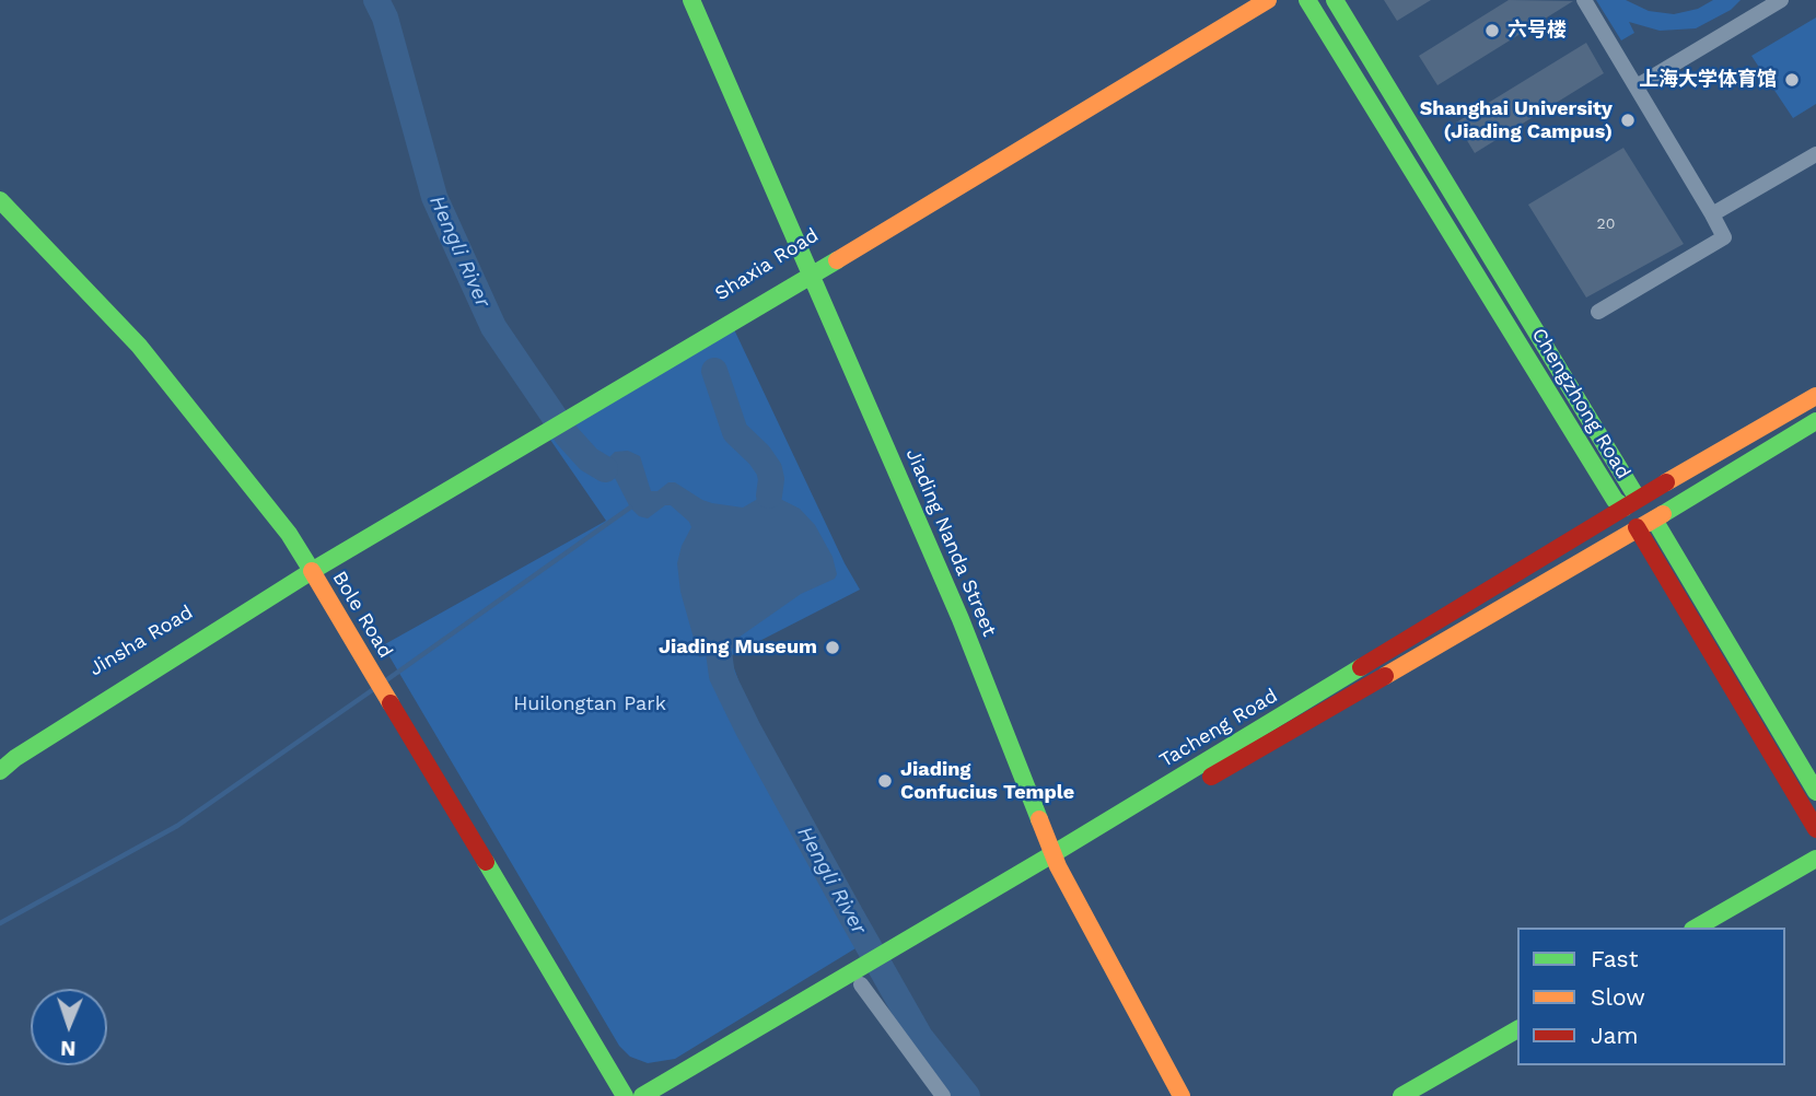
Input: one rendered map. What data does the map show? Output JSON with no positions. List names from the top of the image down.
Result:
{
  "streets": {
    "main road": [
      "Shaxia Road",
      "Chengzhong Road",
      "Jiading Nanda Street",
      "Bole Road",
      "Jinsha Road",
      "Tacheng Road"
    ]
  },
  "crossings": [
    ["Shaxia Road", "Jiading Nanda Street"],
    ["Shaxia Road", "Bole Road"],
    ["Shaxia Road", "Jinsha Road"],
    ["Chengzhong Road", "Tacheng Road"],
    ["Jiading Nanda Street", "Tacheng Road"],
    ["Bole Road", "Jinsha Road"]
  ],
  "water": ["Hengli River"],
  "parks": ["Huilongtan Park"],
  "places": [
    "六号楼",
    "上海大学体育馆",
    "Shanghai University (Jiading Campus)",
    "Jiading Museum",
    "Jiading Confucius Temple"
  ],
  "house_numbers": ["20"],
  "legend": ["Fast", "Slow", "Jam"],
  "north": "bottom"
}
